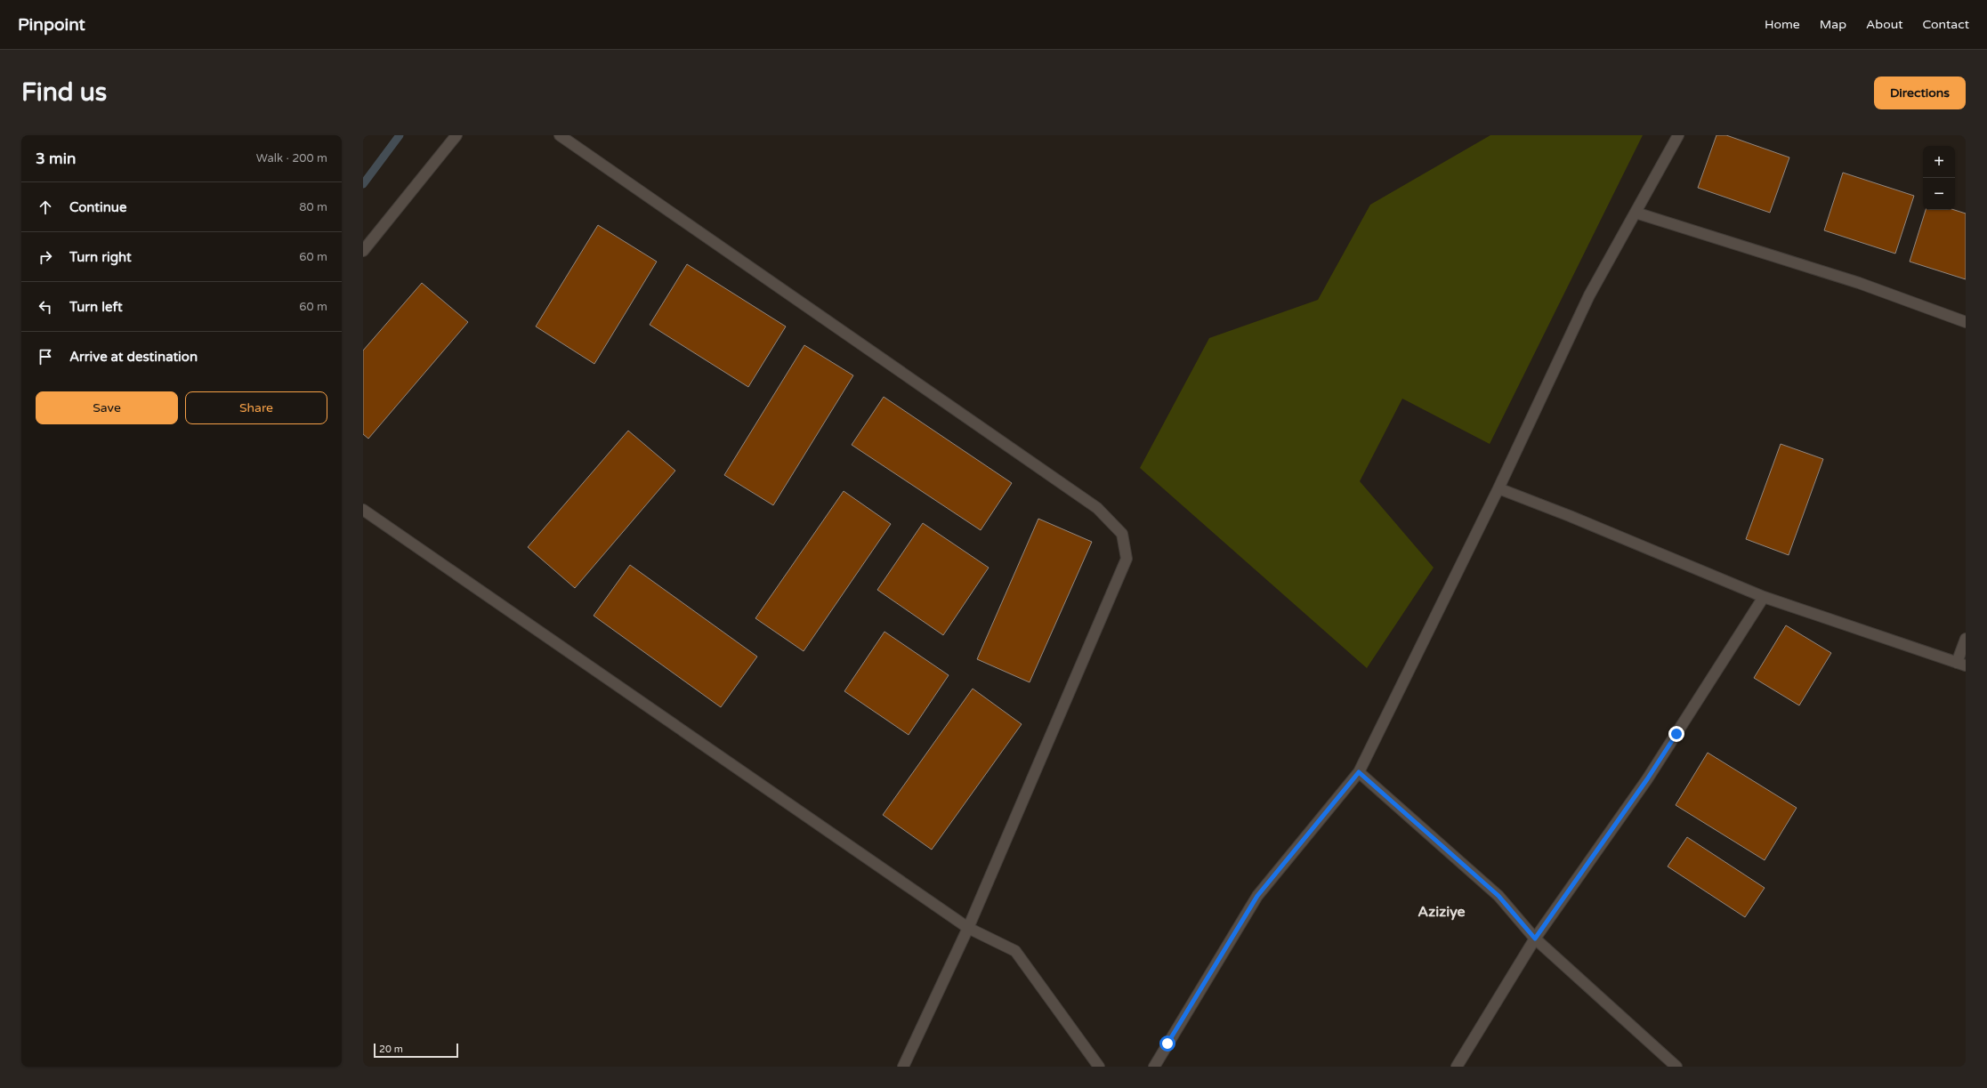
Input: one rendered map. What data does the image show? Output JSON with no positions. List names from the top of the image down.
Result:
{
  "districts": ["Aziziye"],
  "scale_bar": "20 m",
  "page": {
    "header": "Pinpoint",
    "nav": [
      "Home",
      "Map",
      "About",
      "Contact"
    ],
    "buttons": [
      "Directions",
      ["Save", "Share"]
    ],
    "title": "Find us",
    "heading": ["3 min", "Walk · 200 m"],
    "map_buttons": ["+", "−"],
    "list": [
      ["Continue", "80 m"],
      ["Turn right", "60 m"],
      ["Turn left", "60 m"],
      "Arrive at destination"
    ],
    "scale": "20 m"
  }
}
